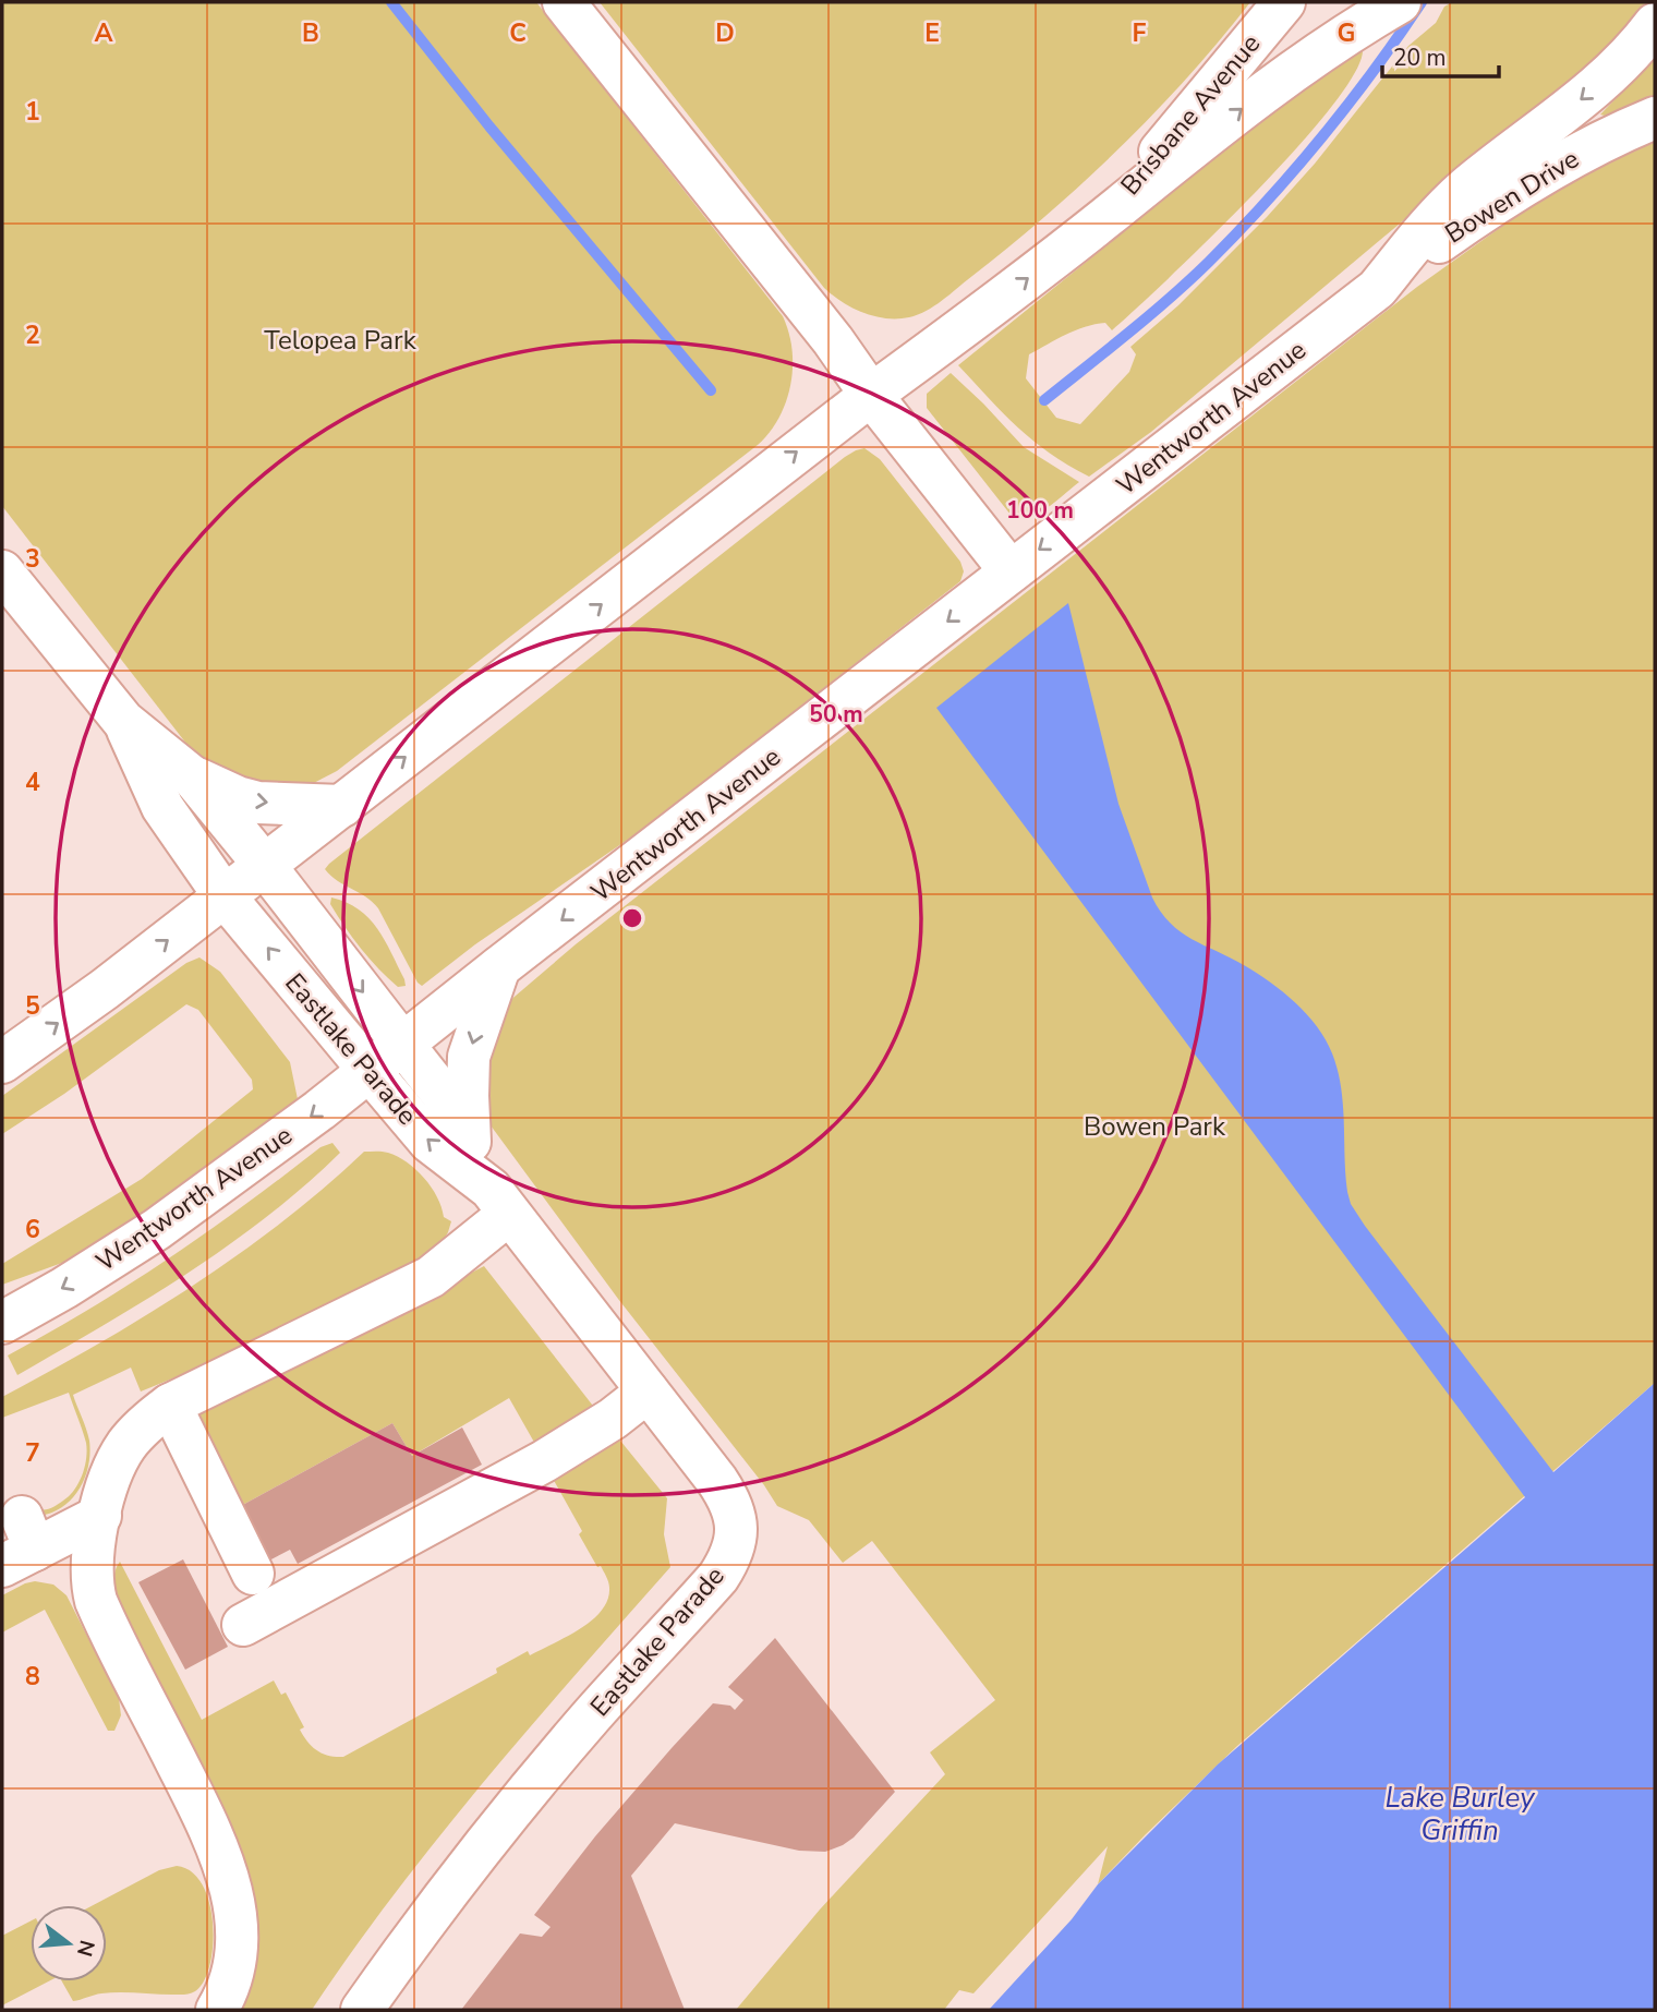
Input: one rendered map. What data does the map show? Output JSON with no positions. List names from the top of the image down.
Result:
{
  "streets": {
    "main road": [
      "Brisbane Avenue",
      "Bowen Drive",
      "Wentworth Avenue",
      "Eastlake Parade"
    ]
  },
  "crossings": [
    ["Bowen Drive", "Wentworth Avenue"],
    ["Wentworth Avenue", "Eastlake Parade"]
  ],
  "water": ["Lake Burley Griffin"],
  "parks": ["Telopea Park", "Bowen Park"],
  "scale_bar": "20 m",
  "north": "right",
  "grid": {
    "columns": [
      "A",
      "B",
      "C",
      "D",
      "E",
      "F",
      "G"
    ],
    "rows": [
      "1",
      "2",
      "3",
      "4",
      "5",
      "6",
      "7",
      "8"
    ]
  },
  "rings": ["100 m", "50 m"]
}
